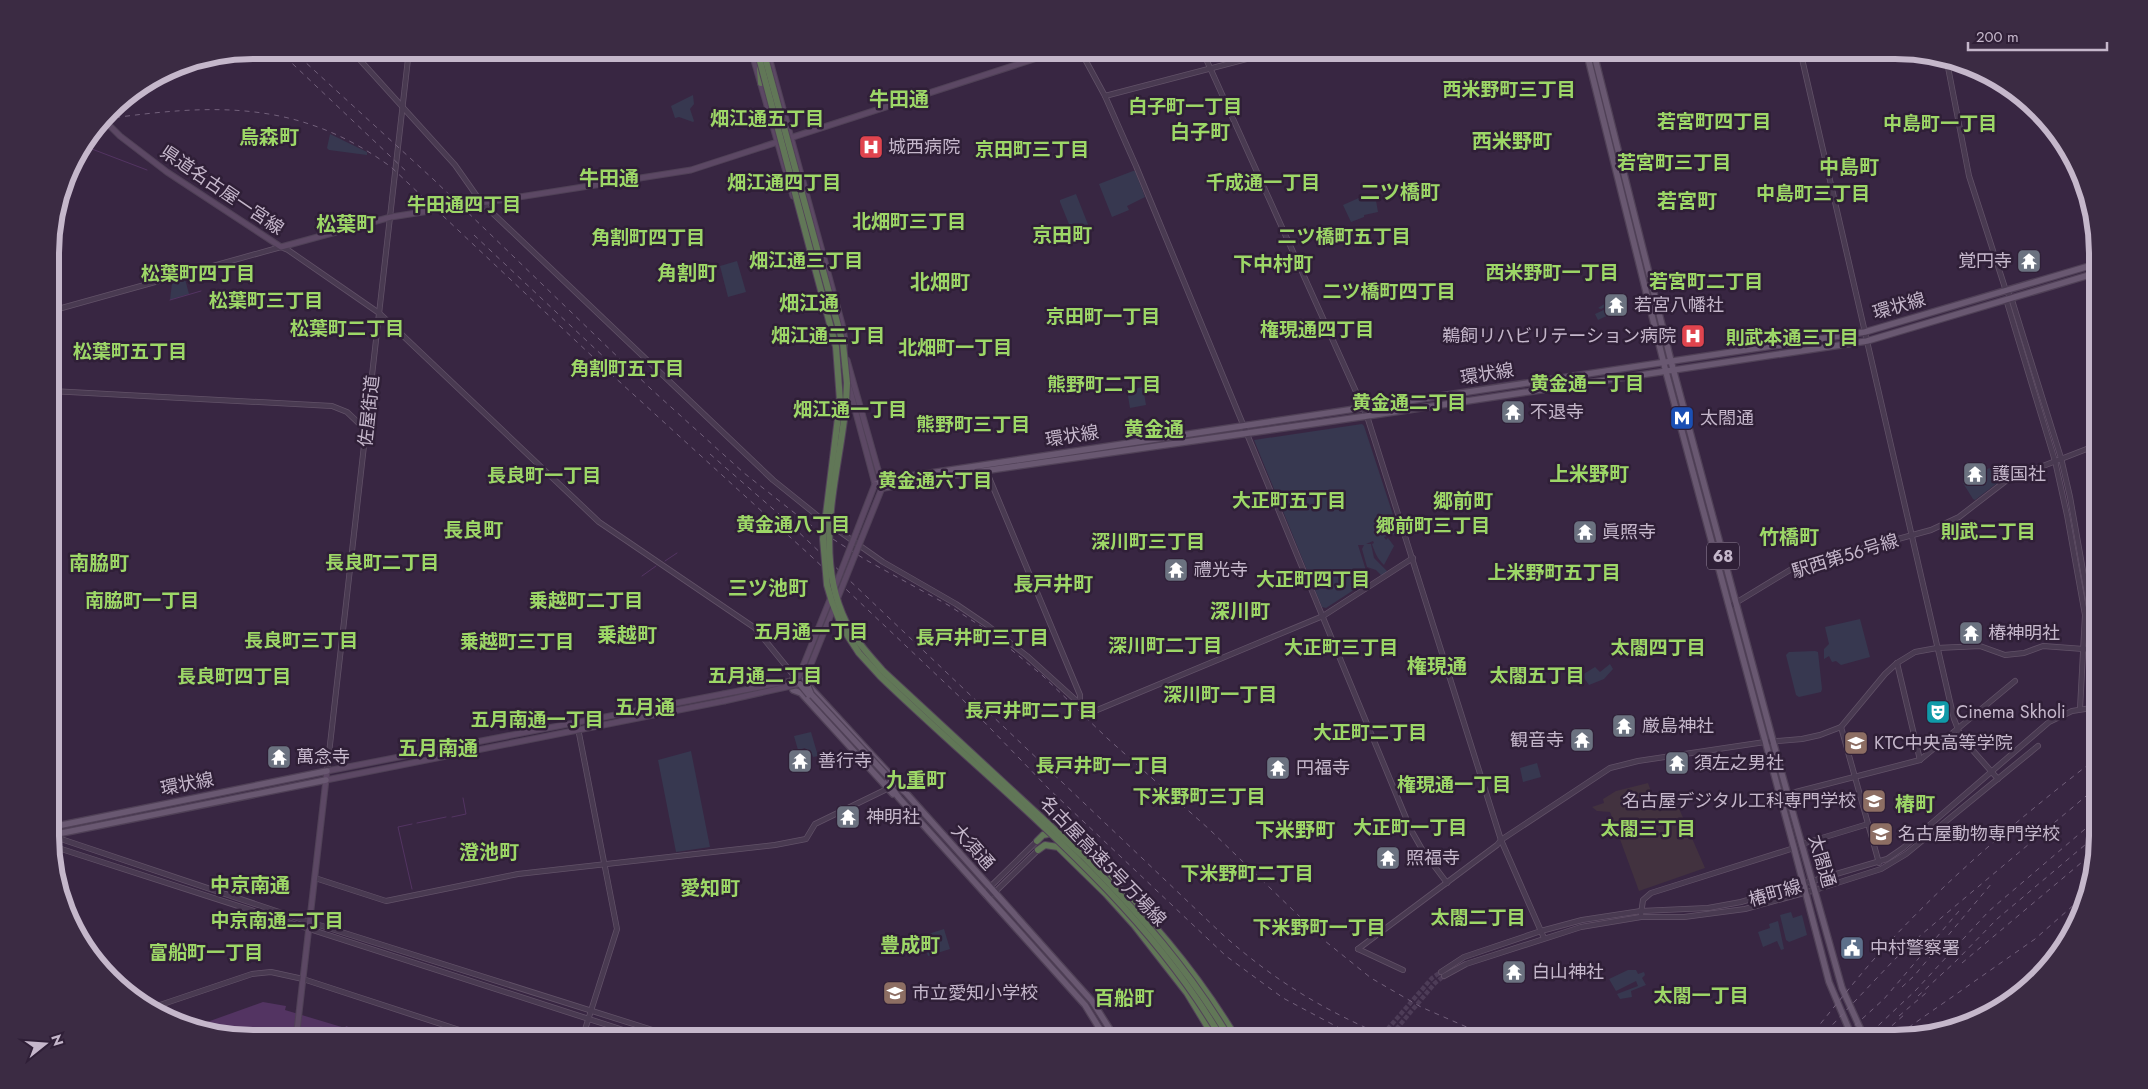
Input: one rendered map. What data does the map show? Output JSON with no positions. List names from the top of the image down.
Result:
{
  "streets": {
    "highway": ["名古屋高速5号万場線"],
    "main road": [
      "県道名古屋一宮線",
      "環状線",
      "68",
      "大須通",
      "太閤通"
    ],
    "street": ["佐屋街道", "駅西第56号線", "椿町線"]
  },
  "crossings": [
    ["県道名古屋一宮線", "佐屋街道"],
    ["環状線", "佐屋街道"],
    ["環状線", "太閤通"],
    ["駅西第56号線", "太閤通"],
    ["太閤通", "椿町線"]
  ],
  "districts": [
    "西米野町三丁目",
    "牛田通",
    "白子町一丁目",
    "畑江通五丁目",
    "若宮町四丁目",
    "中島町一丁目",
    "白子町",
    "烏森町",
    "西米野町",
    "京田町三丁目",
    "若宮町三丁目",
    "中島町",
    "牛田通",
    "畑江通四丁目",
    "千成通一丁目",
    "二ツ橋町",
    "中島町三丁目",
    "若宮町",
    "牛田通四丁目",
    "北畑町三丁目",
    "松葉町",
    "京田町",
    "二ツ橋町五丁目",
    "角割町四丁目",
    "畑江通三丁目",
    "下中村町",
    "西米野町一丁目",
    "松葉町四丁目",
    "角割町",
    "若宮町二丁目",
    "北畑町",
    "二ツ橋町四丁目",
    "松葉町三丁目",
    "畑江通",
    "京田町一丁目",
    "松葉町二丁目",
    "権現通四丁目",
    "畑江通二丁目",
    "則武本通三丁目",
    "北畑町一丁目",
    "松葉町五丁目",
    "角割町五丁目",
    "黄金通一丁目",
    "熊野町二丁目",
    "黄金通二丁目",
    "畑江通一丁目",
    "熊野町三丁目",
    "黄金通",
    "上米野町",
    "長良町一丁目",
    "黄金通六丁目",
    "大正町五丁目",
    "郷前町",
    "黄金通八丁目",
    "郷前町三丁目",
    "長良町",
    "則武二丁目",
    "竹橋町",
    "深川町三丁目",
    "長良町二丁目",
    "南脇町",
    "上米野町五丁目",
    "大正町四丁目",
    "長戸井町",
    "三ツ池町",
    "南脇町一丁目",
    "乗越町二丁目",
    "深川町",
    "五月通一丁目",
    "乗越町",
    "長戸井町三丁目",
    "長良町三丁目",
    "乗越町三丁目",
    "深川町二丁目",
    "大正町三丁目",
    "太閤四丁目",
    "権現通",
    "五月通二丁目",
    "太閤五丁目",
    "長良町四丁目",
    "深川町一丁目",
    "五月通",
    "長戸井町二丁目",
    "五月南通一丁目",
    "大正町二丁目",
    "五月南通",
    "長戸井町一丁目",
    "九重町",
    "権現通一丁目",
    "下米野町三丁目",
    "椿町",
    "大正町一丁目",
    "太閤三丁目",
    "下米野町",
    "澄池町",
    "下米野町二丁目",
    "中京南通",
    "愛知町",
    "太閤二丁目",
    "中京南通二丁目",
    "下米野町一丁目",
    "豊成町",
    "富船町一丁目",
    "太閤一丁目",
    "百船町"
  ],
  "places": {
    "hospital": ["城西病院", "鵜飼リハビリテーション病院"],
    "temple": [
      "覚円寺",
      "若宮八幡社",
      "不退寺",
      "護国社",
      "眞照寺",
      "禮光寺",
      "椿神明社",
      "厳島神社",
      "観音寺",
      "萬念寺",
      "善行寺",
      "須左之男社",
      "円福寺",
      "神明社",
      "照福寺",
      "白山神社"
    ],
    "metro station": ["太閤通"],
    "theatre": ["Cinema Skholi"],
    "school or university": [
      "KTC中央高等学院",
      "名古屋デジタル工科専門学校",
      "名古屋動物専門学校",
      "市立愛知小学校"
    ],
    "public building": ["中村警察署"]
  },
  "scale_bar": "200 m",
  "north": "right"
}
